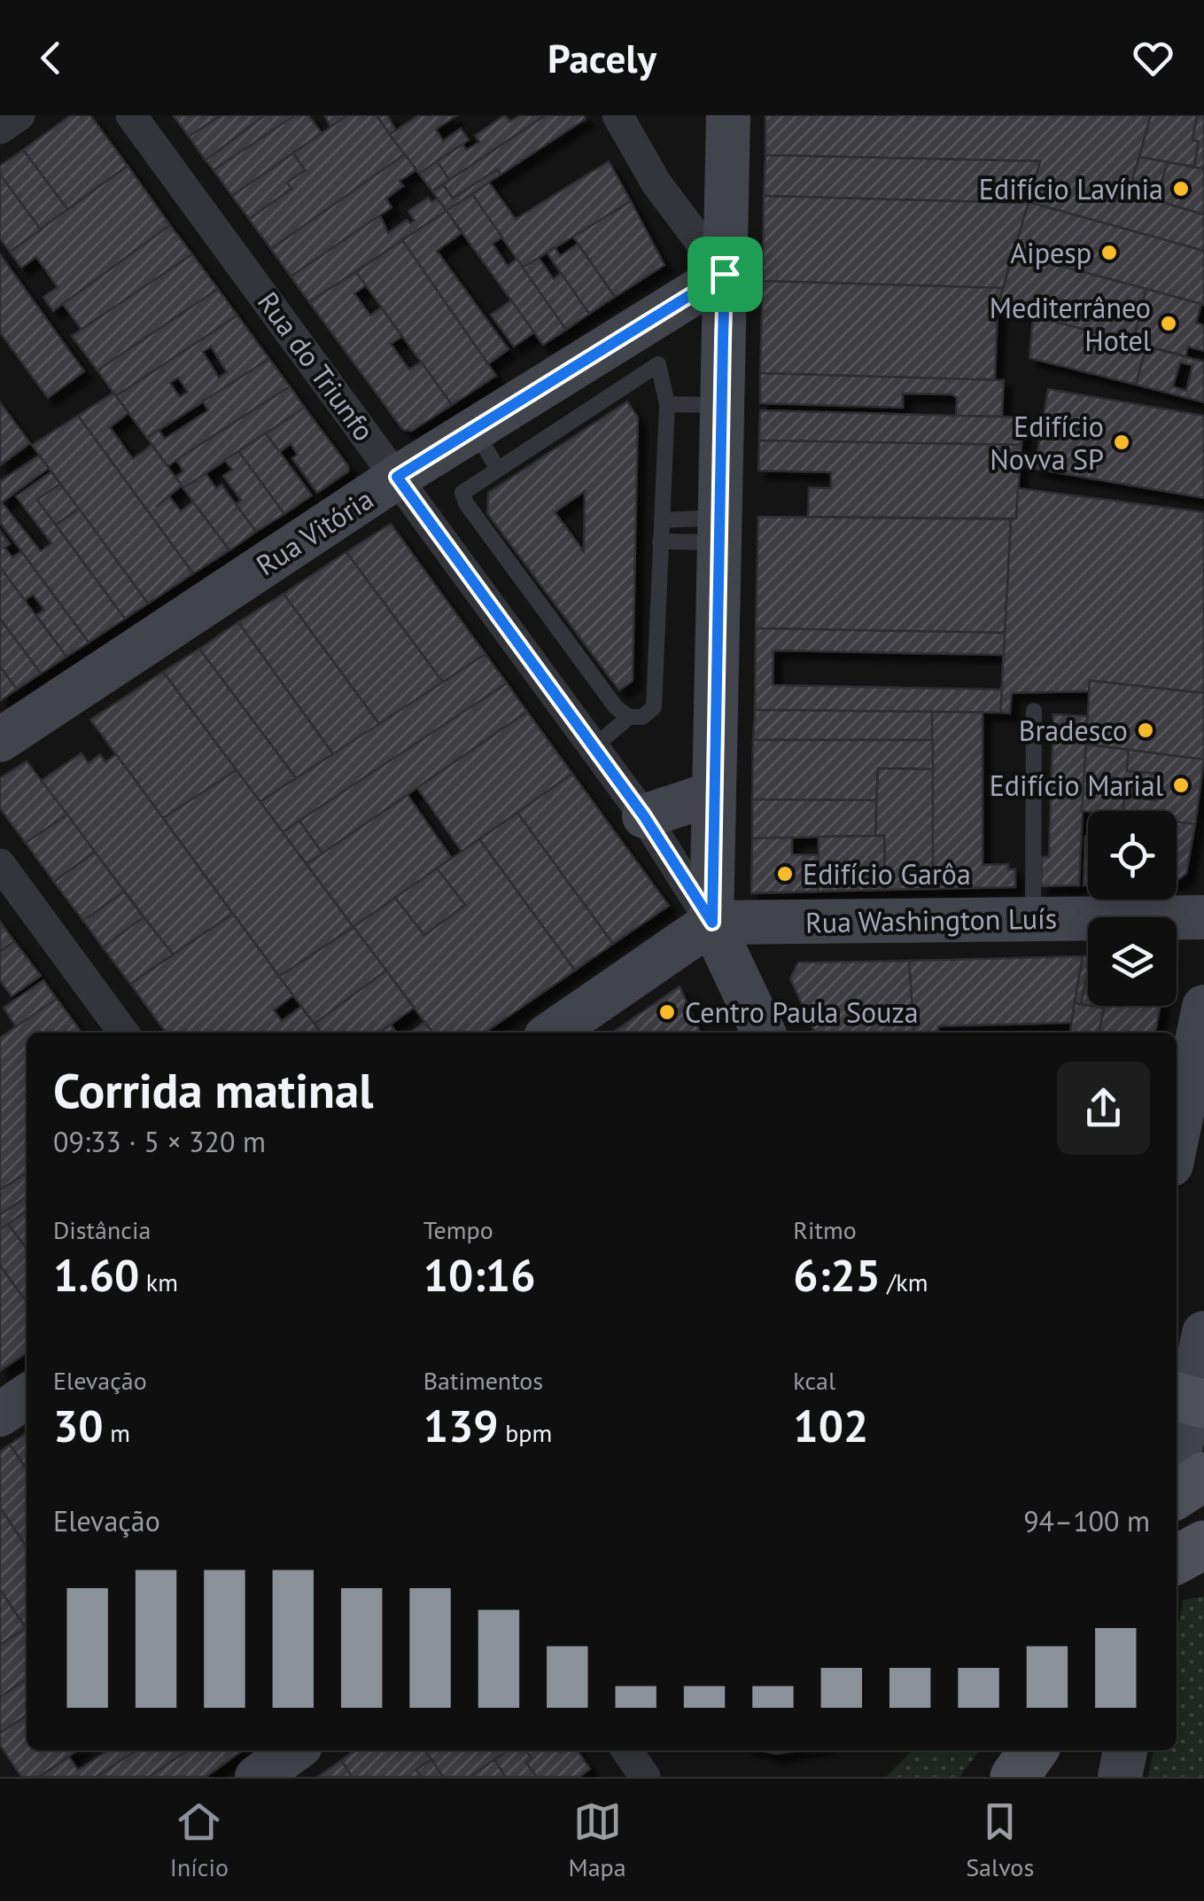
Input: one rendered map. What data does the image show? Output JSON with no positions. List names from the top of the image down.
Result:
{
  "streets": {
    "street": ["Rua do Triunfo", "Rua Vitória", "Rua Washington Luís"]
  },
  "crossings": [
    ["Rua do Triunfo", "Rua Vitória"],
    ["Rua do Triunfo", "Rua Washington Luís"]
  ],
  "places": [
    "Edifício Lavínia",
    "Aipesp",
    "Mediterrâneo Hotel",
    "Edifício Novva SP",
    "Bradesco",
    "Edifício Marial",
    "Edifício Garôa",
    "Centro Paula Souza"
  ],
  "page": {
    "header": "Pacely",
    "heading": ["Corrida matinal", "09:33 · 5 × 320 m"],
    "stats": [
      ["Distância", "1.60 km"],
      ["Tempo", "10:16"],
      ["Ritmo", "6:25 /km"],
      ["Elevação", "30 m"],
      ["Batimentos", "139 bpm"],
      ["kcal", "102"]
    ],
    "chart": ["Elevação", "94–100 m"],
    "tabs": ["Início", "Mapa", "Salvos"]
  }
}
